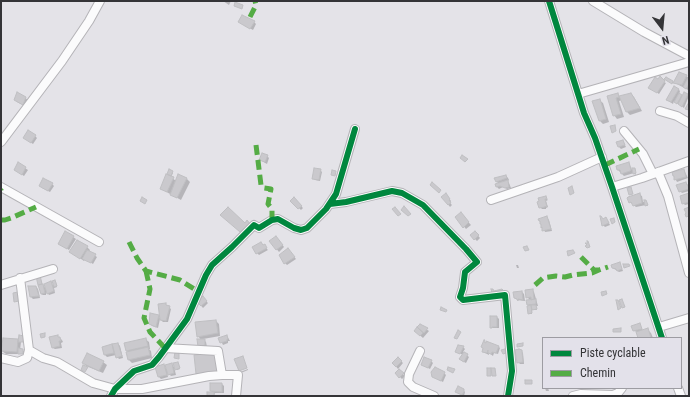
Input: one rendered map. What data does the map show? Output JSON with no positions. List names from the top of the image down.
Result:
{
  "legend": ["Piste cyclable", "Chemin"],
  "north": "bottom"
}
